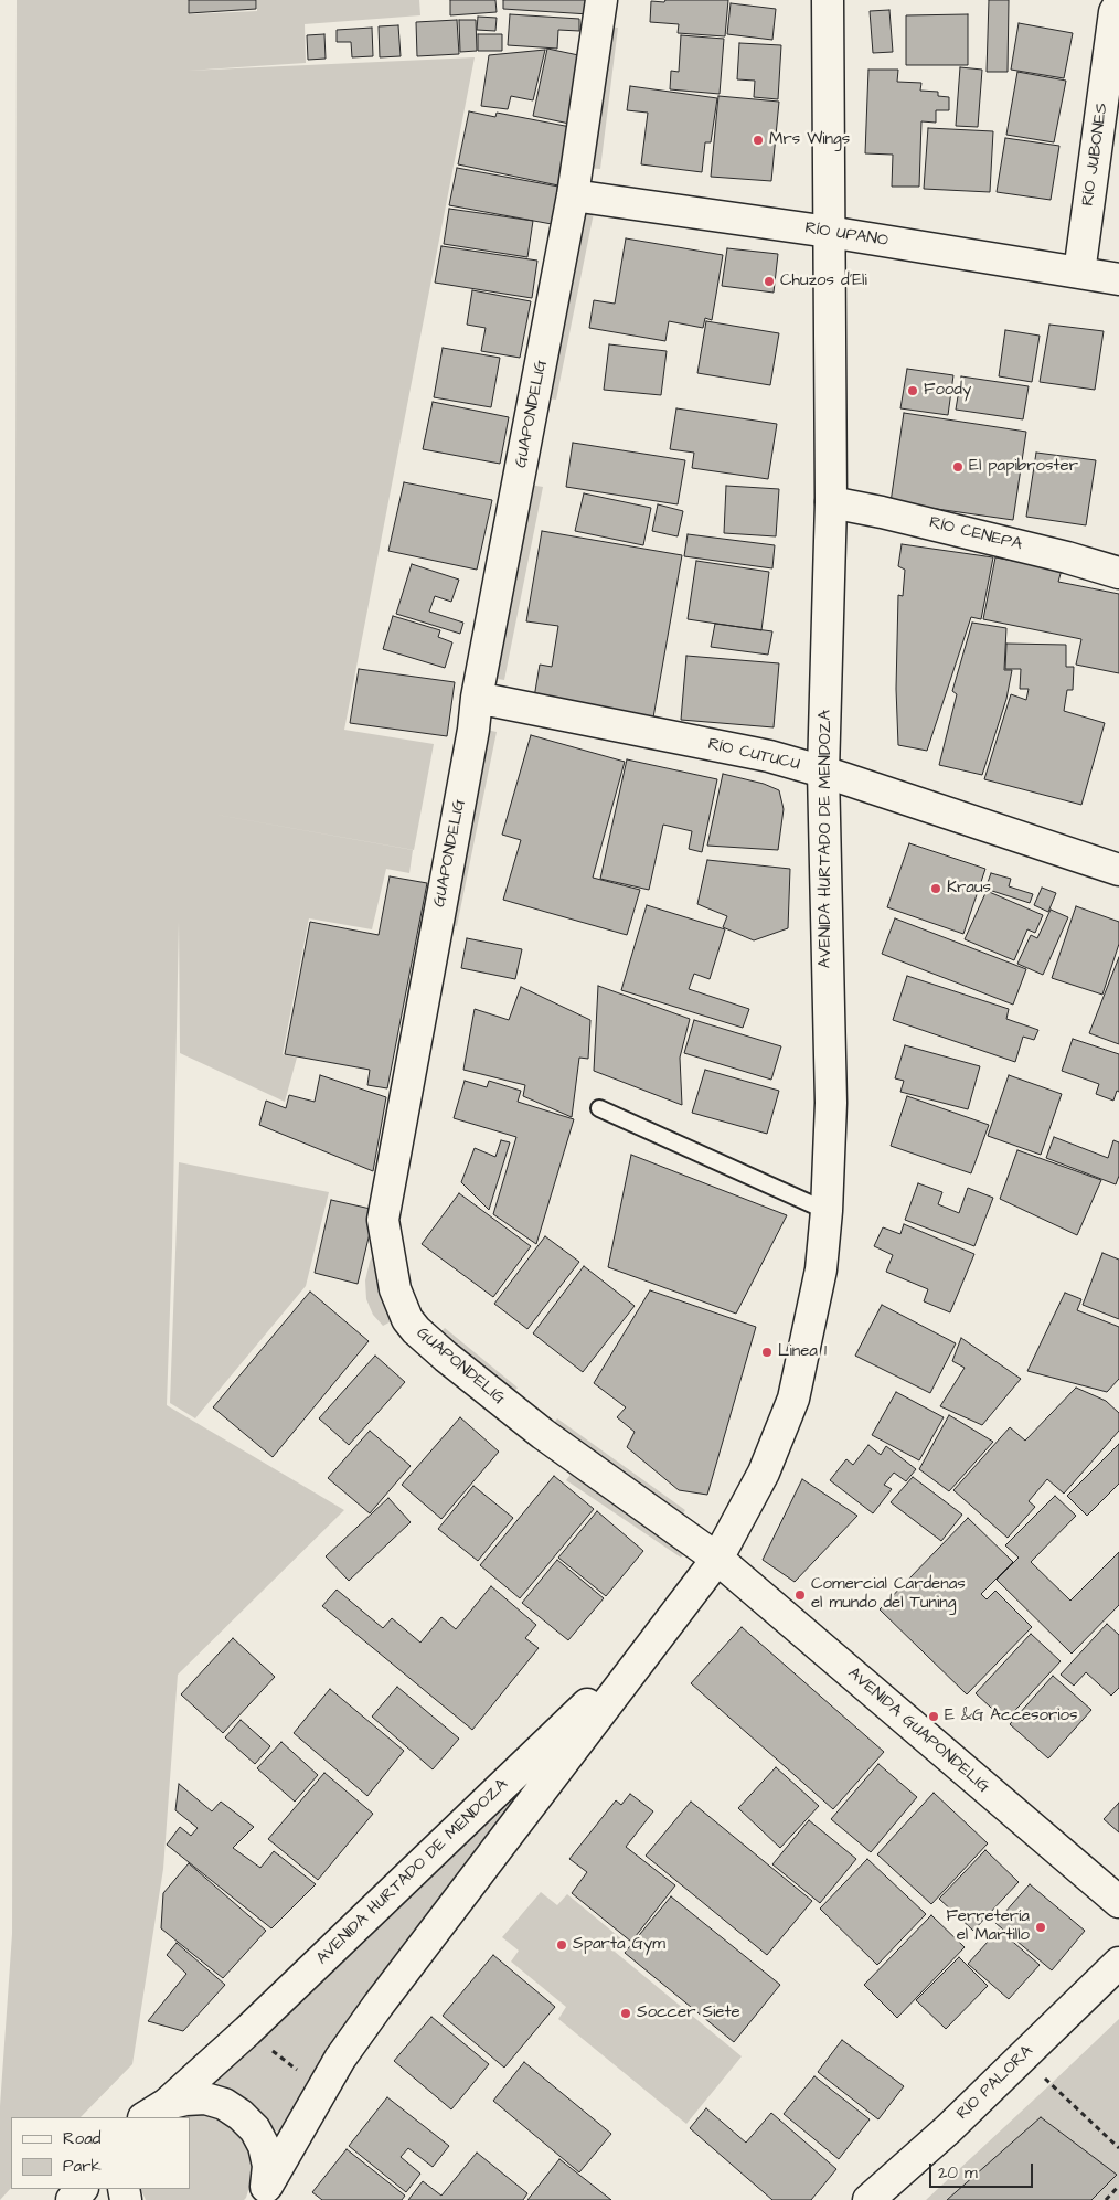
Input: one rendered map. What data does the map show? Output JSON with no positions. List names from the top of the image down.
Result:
{
  "streets": {
    "street": [
      "RÍO JUBONES",
      "RÍO UPANO",
      "GUAPONDELIG",
      "RÍO CENEPA",
      "RÍO CUTUCU",
      "AVENIDA HURTADO DE MENDOZA",
      "AVENIDA GUAPONDELIG",
      "RÍO PALORA"
    ]
  },
  "crossings": [
    ["RÍO JUBONES", "RÍO UPANO"],
    ["RÍO UPANO", "GUAPONDELIG"],
    ["RÍO UPANO", "AVENIDA HURTADO DE MENDOZA"],
    ["GUAPONDELIG", "RÍO CUTUCU"],
    ["GUAPONDELIG", "AVENIDA HURTADO DE MENDOZA"],
    ["GUAPONDELIG", "AVENIDA GUAPONDELIG"],
    ["RÍO CENEPA", "AVENIDA HURTADO DE MENDOZA"],
    ["RÍO CUTUCU", "AVENIDA HURTADO DE MENDOZA"],
    ["AVENIDA HURTADO DE MENDOZA", "AVENIDA GUAPONDELIG"]
  ],
  "places": [
    "Mrs Wings",
    "Chuzos d'Eli",
    "Foody",
    "El papibroster",
    "Kraus",
    "Linea 1",
    "Comercial Cardenas el mundo del Tuning",
    "E &G Accesorios",
    "Ferretería el Martillo",
    "Sparta Gym",
    "Soccer Siete"
  ],
  "legend": ["Road", "Park"],
  "scale_bar": "20 m"
}
